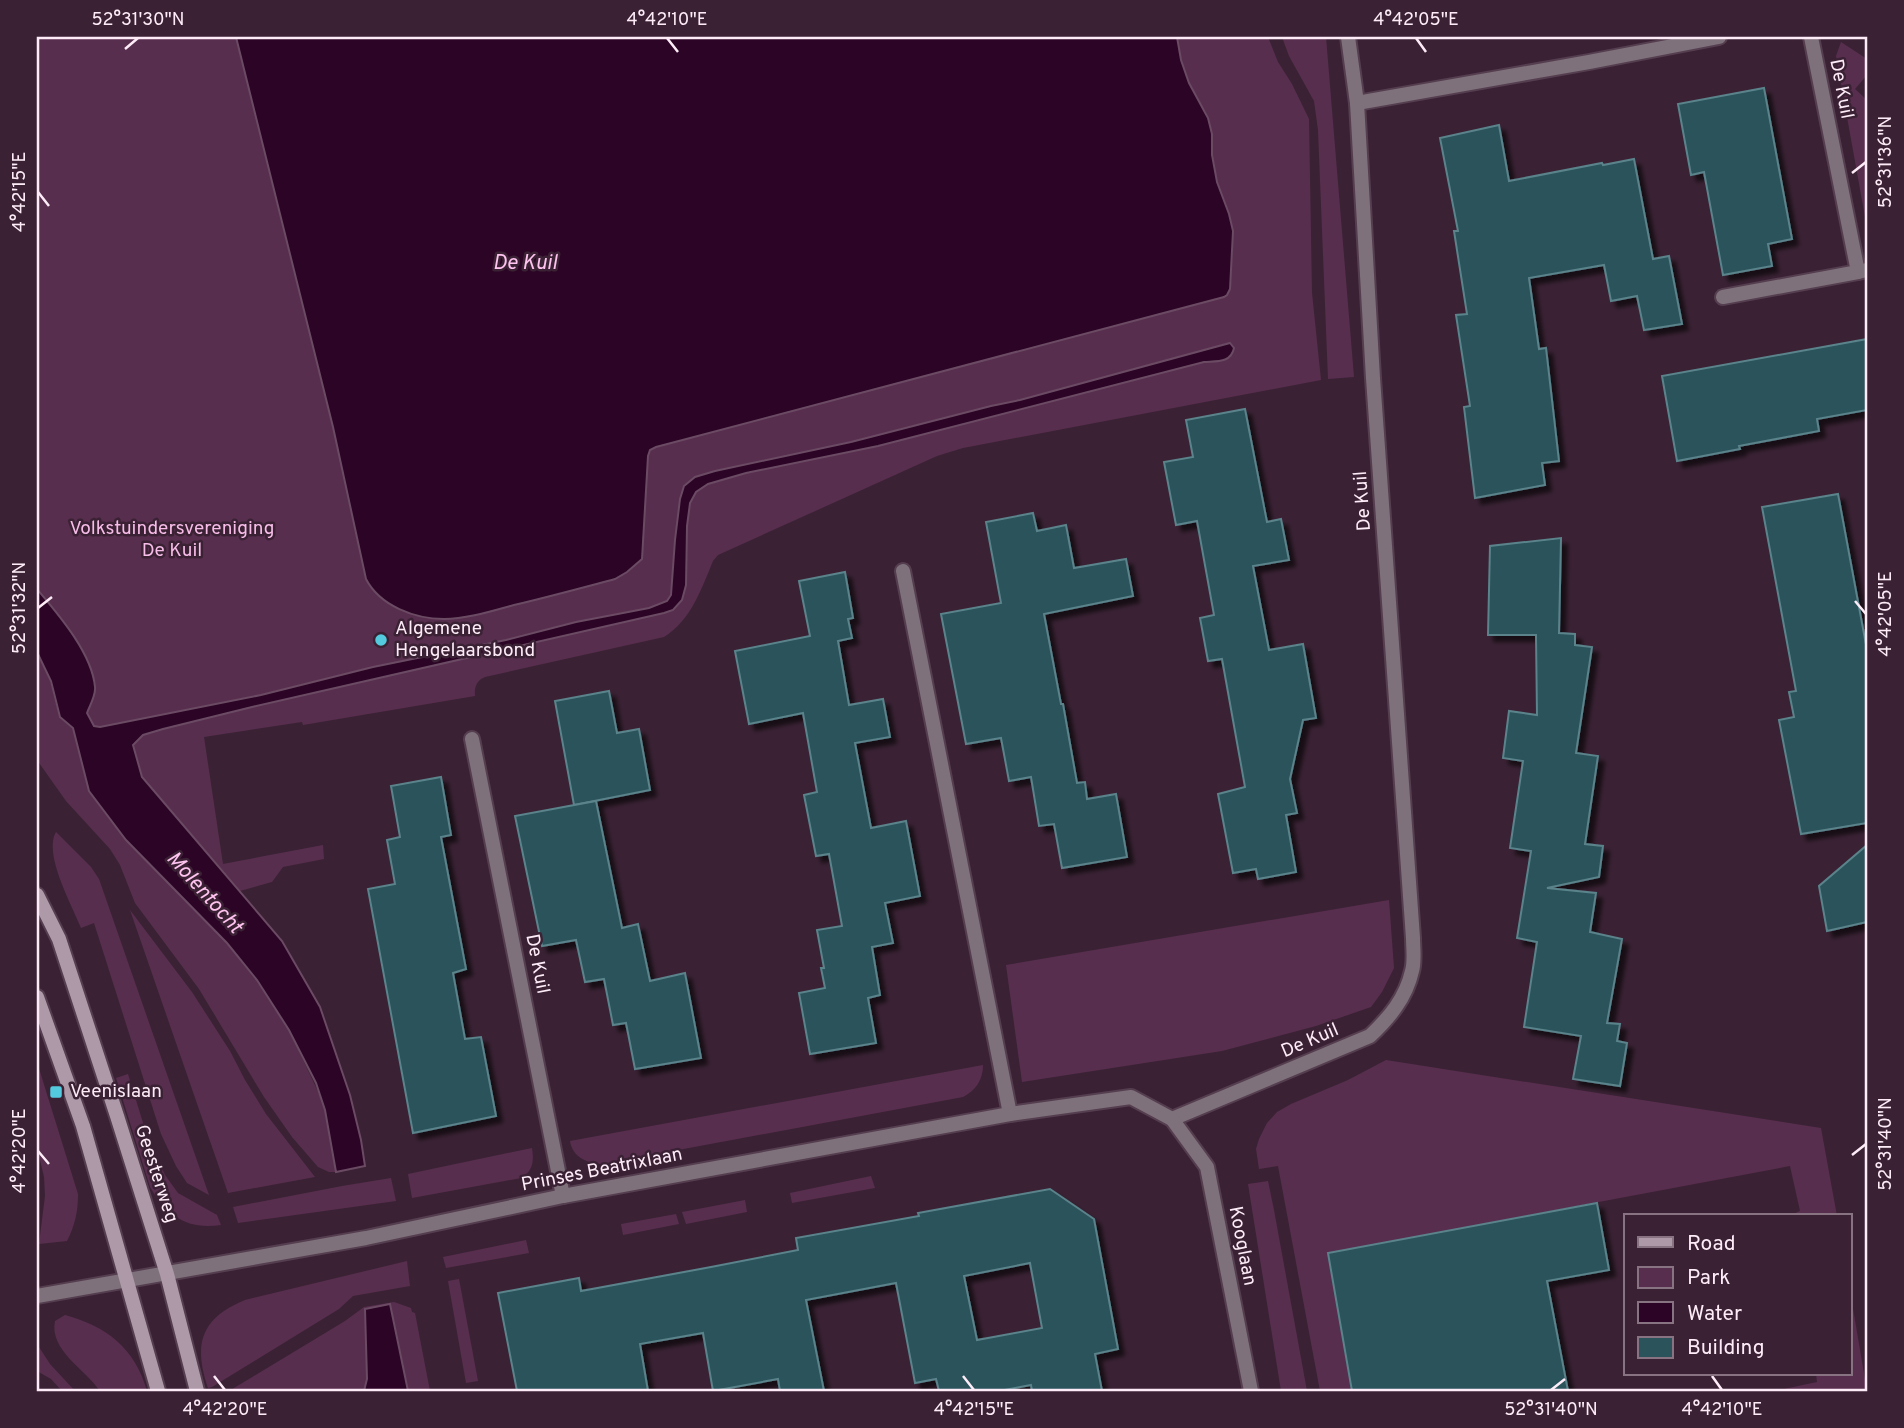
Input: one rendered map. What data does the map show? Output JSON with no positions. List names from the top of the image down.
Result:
{
  "streets": {
    "main road": ["Geesterweg"],
    "street": ["De Kuil", "Prinses Beatrixlaan", "Kooglaan"]
  },
  "crossings": [
    ["De Kuil", "Prinses Beatrixlaan"],
    ["De Kuil", "Kooglaan"],
    ["Prinses Beatrixlaan", "Geesterweg"],
    ["Prinses Beatrixlaan", "Kooglaan"]
  ],
  "water": ["De Kuil", "Molentocht"],
  "parks": ["Volkstuindersvereniging De Kuil"],
  "places": {
    "other": ["Algemene Hengelaarsbond"],
    "transit": ["Veenislaan"]
  },
  "legend": [
    "Road",
    "Park",
    "Water",
    "Building"
  ],
  "coordinates": [
    "52°31'30\"N",
    "4°42'10\"E",
    "4°42'05\"E",
    "52°31'36\"N",
    "4°42'15\"E",
    "52°31'32\"N",
    "52°31'40\"N",
    "4°42'20\"E"
  ]
}
